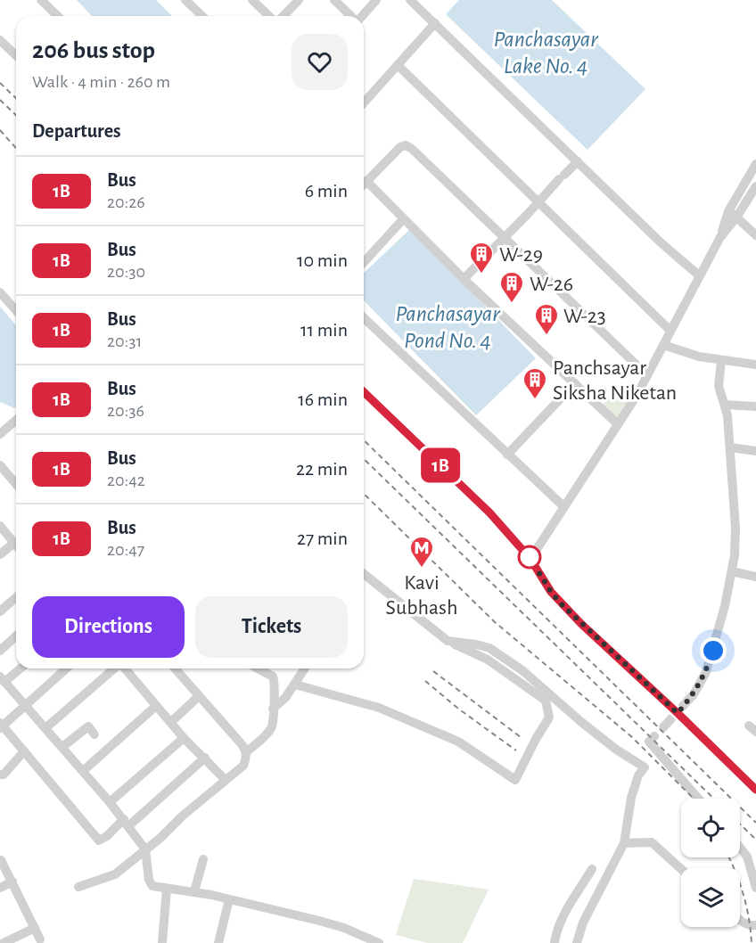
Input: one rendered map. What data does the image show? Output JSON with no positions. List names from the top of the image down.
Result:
{
  "water": ["Panchasayar Lake No. 4", "Panchasayar Pond No. 4"],
  "places": {
    "building": [
      "W-29",
      "W-26",
      "W-23",
      "Panchsayar Siksha Niketan"
    ],
    "metro station": ["Kavi Subhash"]
  },
  "lines": ["bus line 1B"],
  "page": {
    "on_map": "1B",
    "heading": [
      ["206 bus stop", "Walk · 4 min · 260 m"],
      "Departures"
    ],
    "list": [
      {
        "mark": "1B",
        "name": "Bus",
        "note": "20:26",
        "value": "6 min"
      },
      {
        "mark": "1B",
        "name": "Bus",
        "note": "20:30",
        "value": "10 min"
      },
      {
        "mark": "1B",
        "name": "Bus",
        "note": "20:31",
        "value": "11 min"
      },
      {
        "mark": "1B",
        "name": "Bus",
        "note": "20:36",
        "value": "16 min"
      },
      {
        "mark": "1B",
        "name": "Bus",
        "note": "20:42",
        "value": "22 min"
      },
      {
        "mark": "1B",
        "name": "Bus",
        "note": "20:47",
        "value": "27 min"
      }
    ],
    "buttons": ["Directions", "Tickets"]
  }
}
